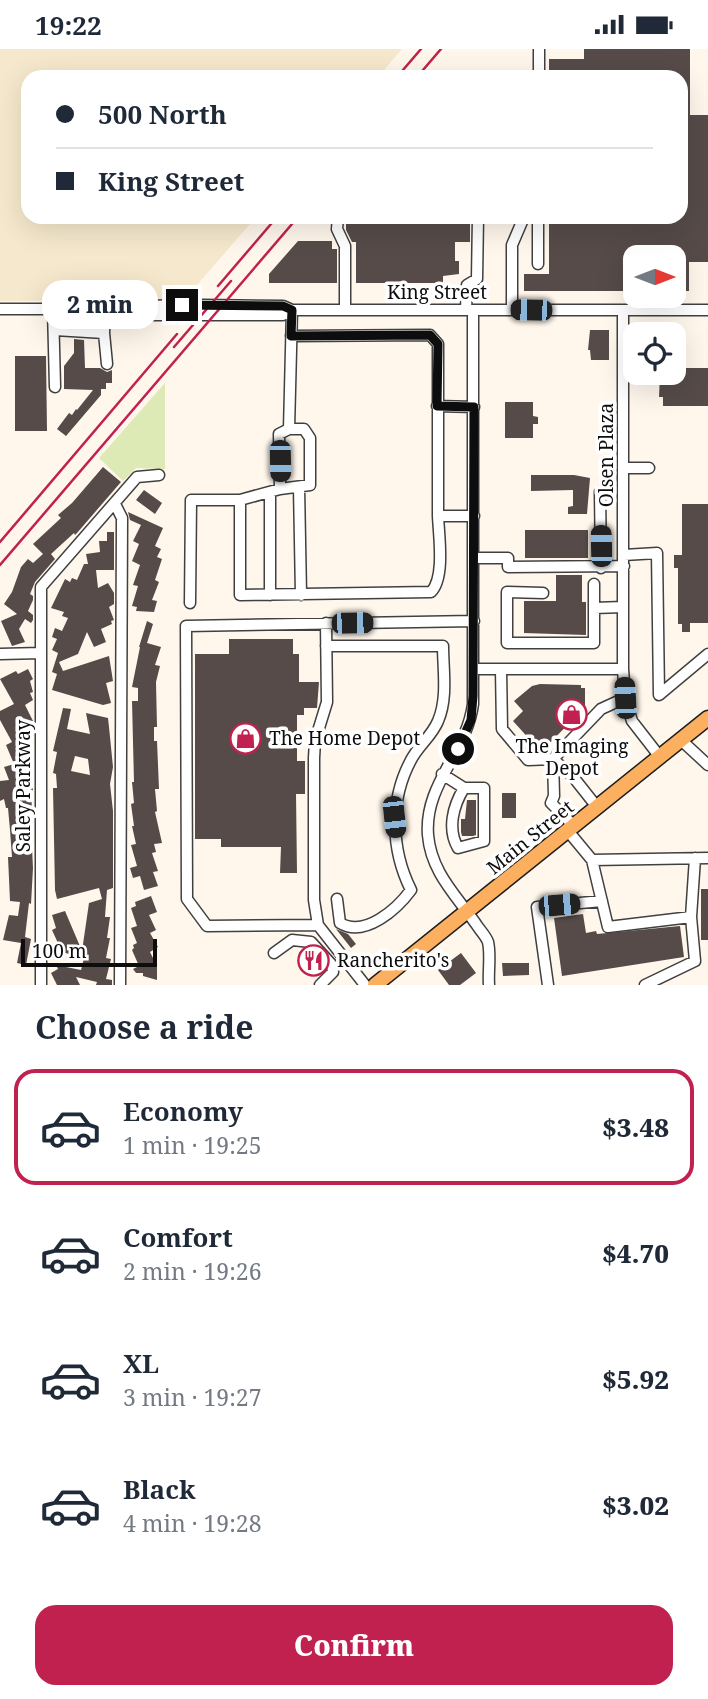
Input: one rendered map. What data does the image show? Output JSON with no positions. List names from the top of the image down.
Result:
{
  "streets": {
    "main road": ["Main Street"],
    "street": ["King Street", "Olsen Plaza", "Saley Parkway"]
  },
  "crossings": [
    ["King Street", "Olsen Plaza"],
    ["Olsen Plaza", "Main Street"]
  ],
  "places": {
    "shop": ["The Imaging Depot", "The Home Depot"],
    "restaurant": ["Rancherito's"]
  },
  "scale_bar": "100 m",
  "north": "right",
  "page": {
    "status": "19:22",
    "banner": ["500 North", "King Street"],
    "bubble": "2 min",
    "scale": "100 m",
    "heading": "Choose a ride",
    "list": [
      {
        "name": "Economy",
        "note": "1 min · 19:25",
        "value": "$3.48"
      },
      {
        "name": "Comfort",
        "note": "2 min · 19:26",
        "value": "$4.70"
      },
      {
        "name": "XL",
        "note": "3 min · 19:27",
        "value": "$5.92"
      },
      {
        "name": "Black",
        "note": "4 min · 19:28",
        "value": "$3.02"
      }
    ],
    "buttons": "Confirm"
  }
}
